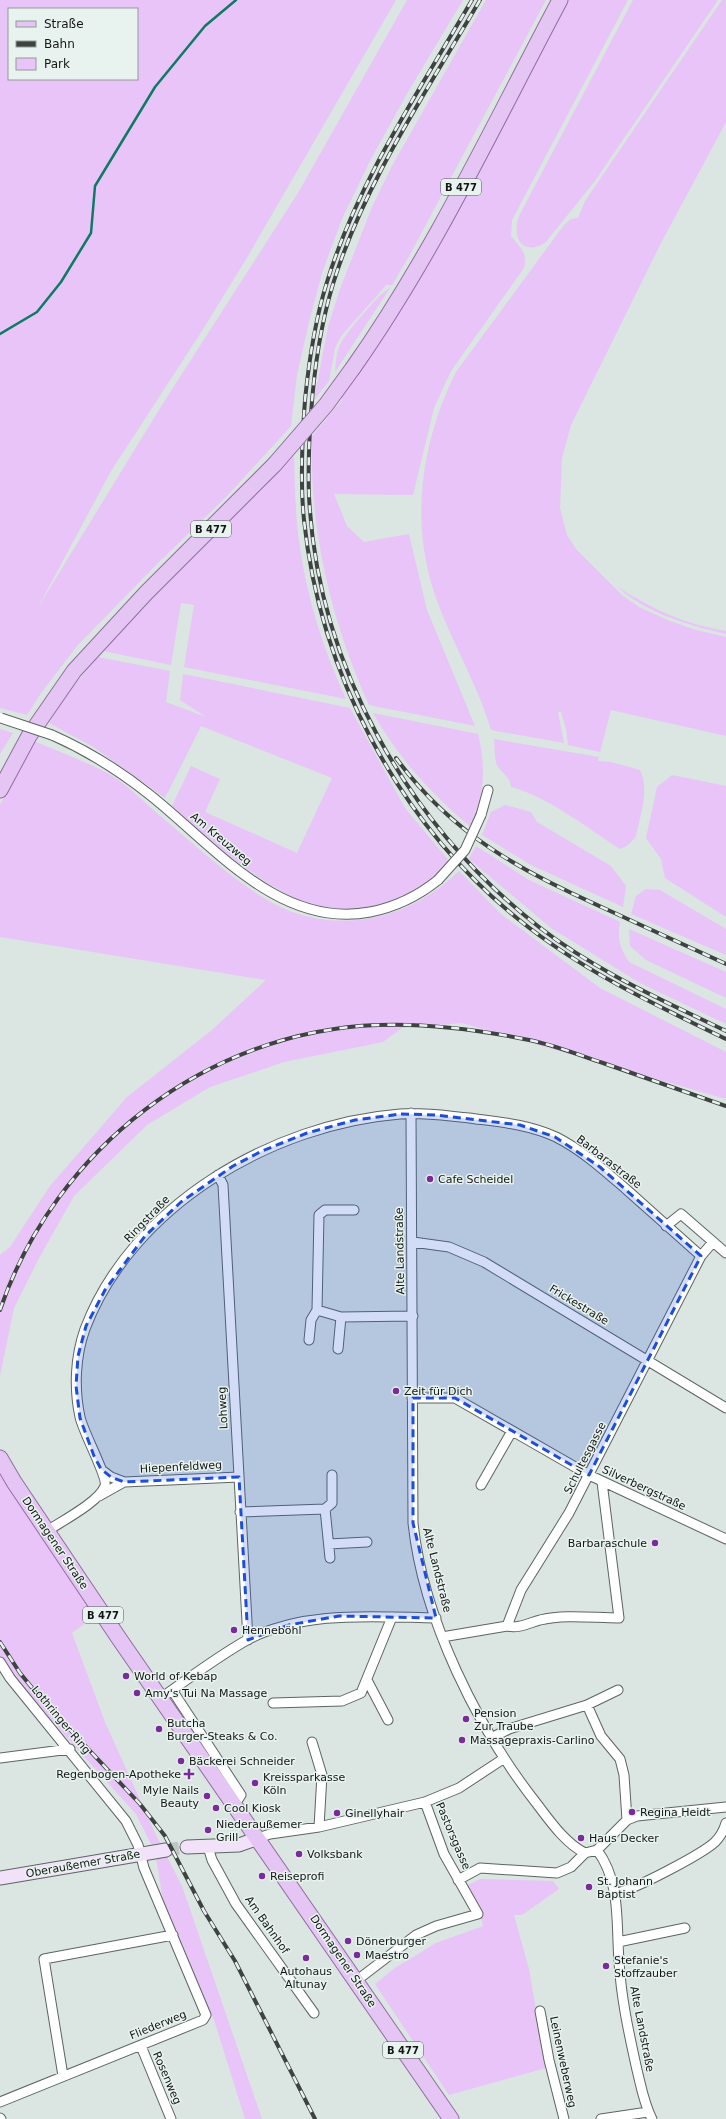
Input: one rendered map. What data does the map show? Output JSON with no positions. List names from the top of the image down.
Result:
{
  "streets": {
    "main road": ["B 477", "Dormagener Straße", "Oberaußemer Straße"],
    "street": [
      "Am Kreuzweg",
      "Barbarastraße",
      "Ringstraße",
      "Alte Landstraße",
      "Frickestraße",
      "Lohweg",
      "Schultesgasse",
      "Hiepenfeldweg",
      "Silverbergstraße",
      "Lothringer Ring",
      "Pastorsgasse",
      "Am Bahnhof",
      "Fliederweg",
      "Leinenweberweg",
      "Rosenweg"
    ]
  },
  "crossings": [
    ["Barbarastraße", "Ringstraße"],
    ["Barbarastraße", "Alte Landstraße"],
    ["Barbarastraße", "Schultesgasse"],
    ["Ringstraße", "Alte Landstraße"],
    ["Ringstraße", "Lohweg"],
    ["Alte Landstraße", "Frickestraße"],
    ["Alte Landstraße", "Silverbergstraße"],
    ["Alte Landstraße", "Pastorsgasse"],
    ["Frickestraße", "Schultesgasse"],
    ["Lohweg", "Hiepenfeldweg"],
    ["Schultesgasse", "Silverbergstraße"],
    ["Dormagener Straße", "Pastorsgasse"],
    ["Lothringer Ring", "Oberaußemer Straße"],
    ["Lothringer Ring", "Fliederweg"],
    ["Oberaußemer Straße", "Fliederweg"],
    ["Fliederweg", "Rosenweg"]
  ],
  "places": {
    "other": [
      "Cafe Scheidel",
      "Zeit für Dich",
      "Barbaraschule",
      "Henneböhl",
      "World of Kebap",
      "Amy's Tui Na Massage",
      "Pension Zur Traube",
      "Butcha Burger-Steaks & Co.",
      "Massagepraxis-Carlino",
      "Bäckerei Schneider",
      "Kreissparkasse Köln",
      "Myle Nails Beauty",
      "Cool Kiosk",
      "Regina Heidt",
      "Ginellyhair",
      "Niederaußemer Grill",
      "Haus Decker",
      "Volksbank",
      "Reiseprofi",
      "St. Johann Baptist",
      "Dönerburger",
      "Maestro",
      "Autohaus Altunay",
      "Stefanie's Stoffzauber"
    ],
    "health": ["Regenbogen-Apotheke"]
  },
  "legend": ["Straße", "Bahn", "Park"]
}
